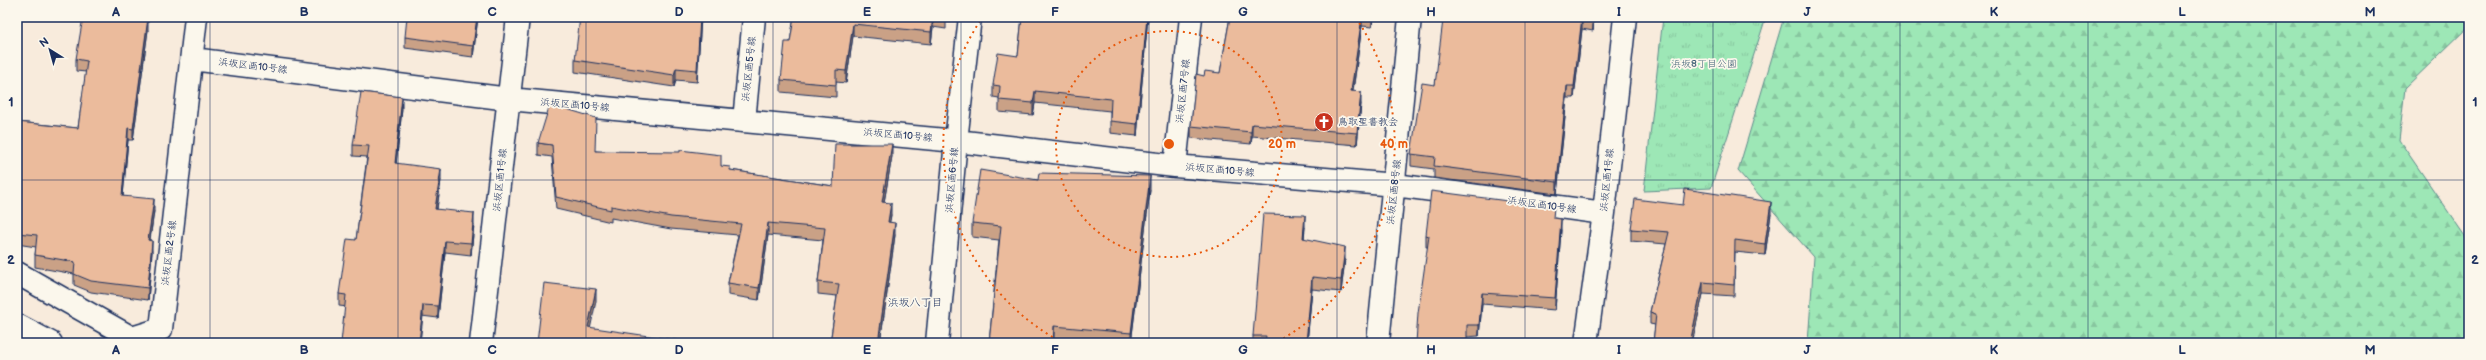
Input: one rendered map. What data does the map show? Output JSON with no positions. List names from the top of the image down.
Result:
{
  "streets": {
    "street": [
      "浜坂区画10号線",
      "浜坂区画5号線",
      "浜坂区画7号線",
      "浜坂区画1号線",
      "浜坂区画6号線",
      "浜坂区画8号線",
      "浜坂区画2号線"
    ]
  },
  "crossings": [
    ["浜坂区画10号線", "浜坂区画5号線"],
    ["浜坂区画10号線", "浜坂区画7号線"],
    ["浜坂区画10号線", "浜坂区画1号線"],
    ["浜坂区画10号線", "浜坂区画6号線"],
    ["浜坂区画10号線", "浜坂区画8号線"],
    ["浜坂区画10号線", "浜坂区画2号線"]
  ],
  "districts": ["浜坂八丁目"],
  "parks": ["浜坂8丁目公園"],
  "places": {
    "church": ["鳥取聖書教会"]
  },
  "north": "top left",
  "grid": {
    "columns": [
      "A",
      "B",
      "C",
      "D",
      "E",
      "F",
      "G",
      "H",
      "I",
      "J",
      "K",
      "L",
      "M"
    ],
    "rows": ["1", "2"]
  },
  "rings": ["20 m", "40 m"]
}
